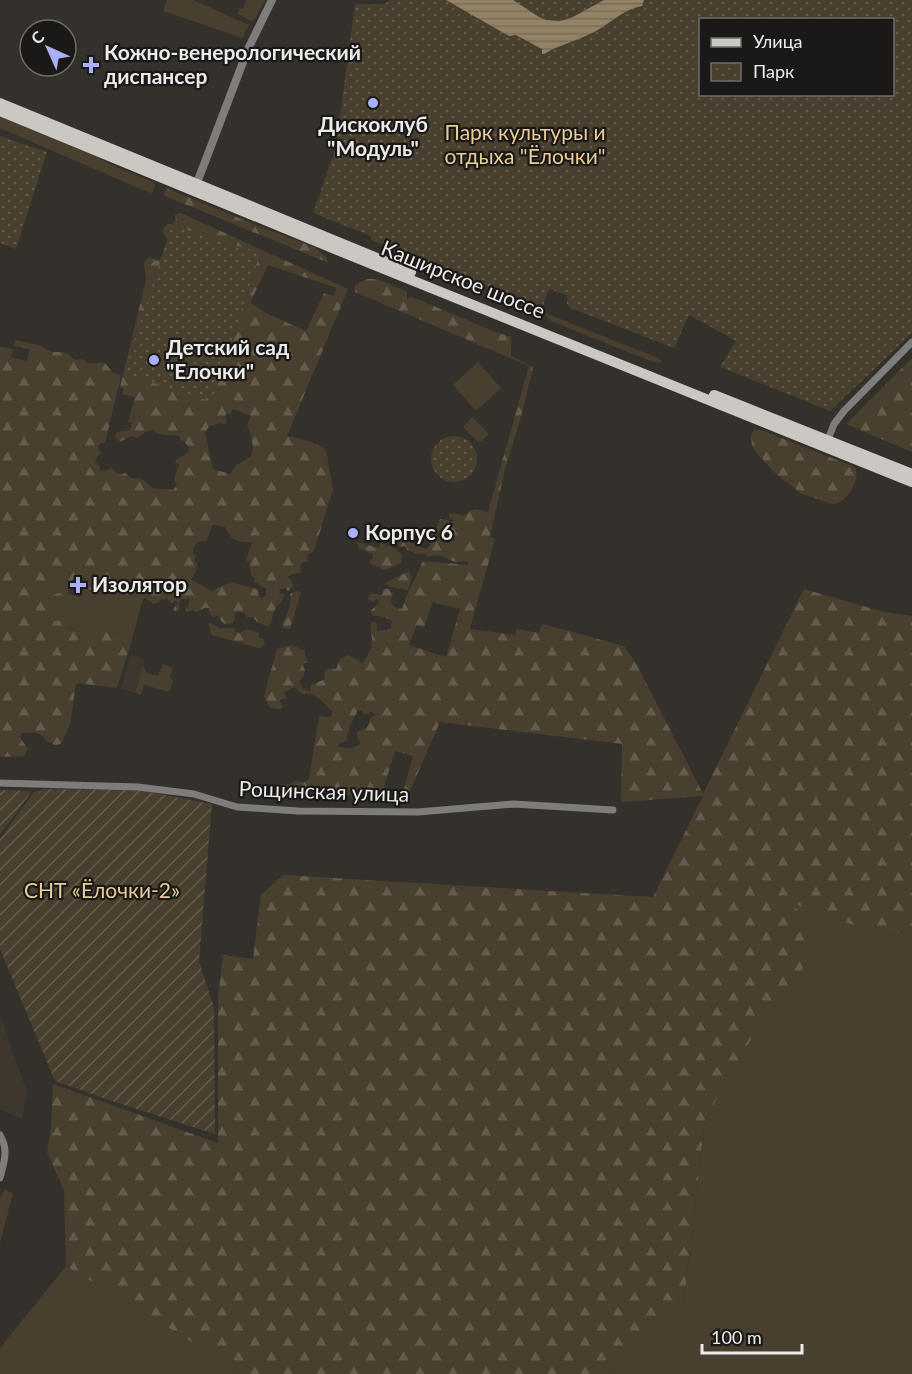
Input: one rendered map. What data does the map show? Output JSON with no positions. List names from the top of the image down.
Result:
{
  "streets": {
    "main road": ["Каширское шоссе"],
    "street": ["Рощинская улица"]
  },
  "parks": ["Парк культуры и отдыха \"Ёлочки\"", "СНТ «Ёлочки-2»"],
  "places": {
    "health": ["Кожно-венерологический диспансер", "Изолятор"],
    "other": ["Дискоклуб \"Модуль\"", "Детский сад \"Елочки\"", "Корпус 6"]
  },
  "legend": ["Улица", "Парк"],
  "scale_bar": "100 m",
  "north": "top left"
}
